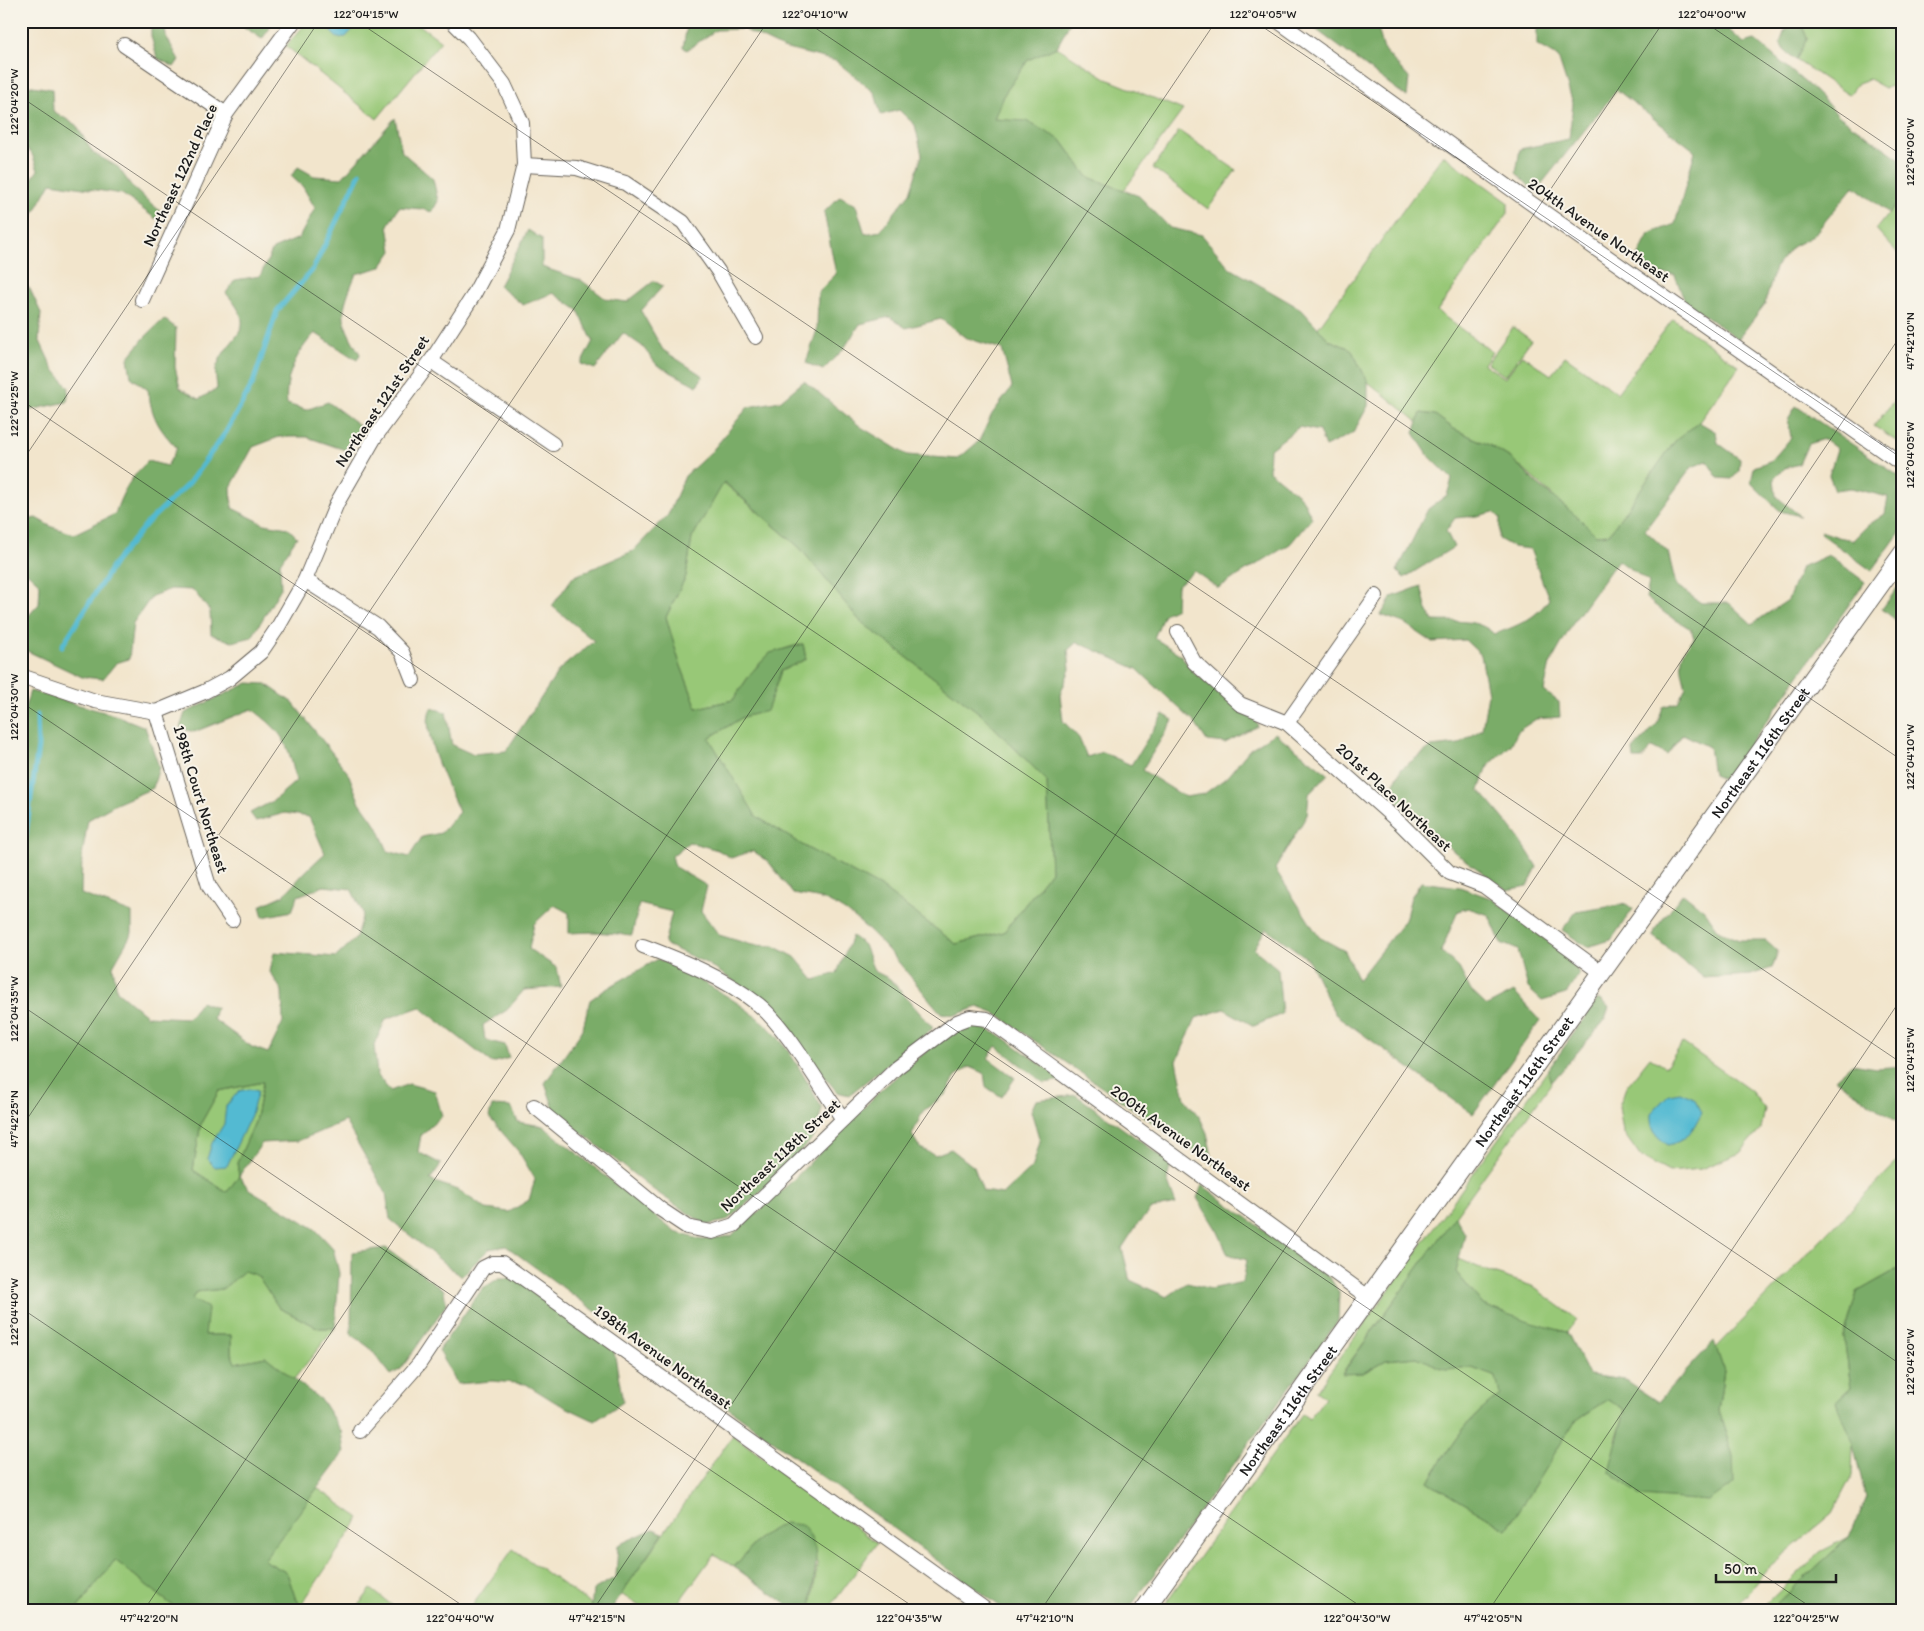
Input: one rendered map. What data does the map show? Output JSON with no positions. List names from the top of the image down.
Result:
{
  "streets": {
    "street": [
      "Northeast 122nd Place",
      "204th Avenue Northeast",
      "Northeast 121st Street",
      "Northeast 116th Street",
      "201st Place Northeast",
      "198th Court Northeast",
      "200th Avenue Northeast",
      "Northeast 118th Street",
      "198th Avenue Northeast"
    ]
  },
  "crossings": [
    ["Northeast 121st Street", "198th Court Northeast"],
    ["Northeast 116th Street", "201st Place Northeast"],
    ["Northeast 116th Street", "200th Avenue Northeast"],
    ["200th Avenue Northeast", "Northeast 118th Street"]
  ],
  "scale_bar": "50 m",
  "coordinates": [
    "122°04'15\"W",
    "122°04'10\"W",
    "122°04'05\"W",
    "122°04'00\"W",
    "122°04'20\"W",
    "47°42'10\"N",
    "122°04'25\"W",
    "122°04'30\"W",
    "122°04'35\"W",
    "47°42'25\"N",
    "122°04'40\"W",
    "47°42'20\"N",
    "47°42'15\"N",
    "47°42'05\"N"
  ]
}
